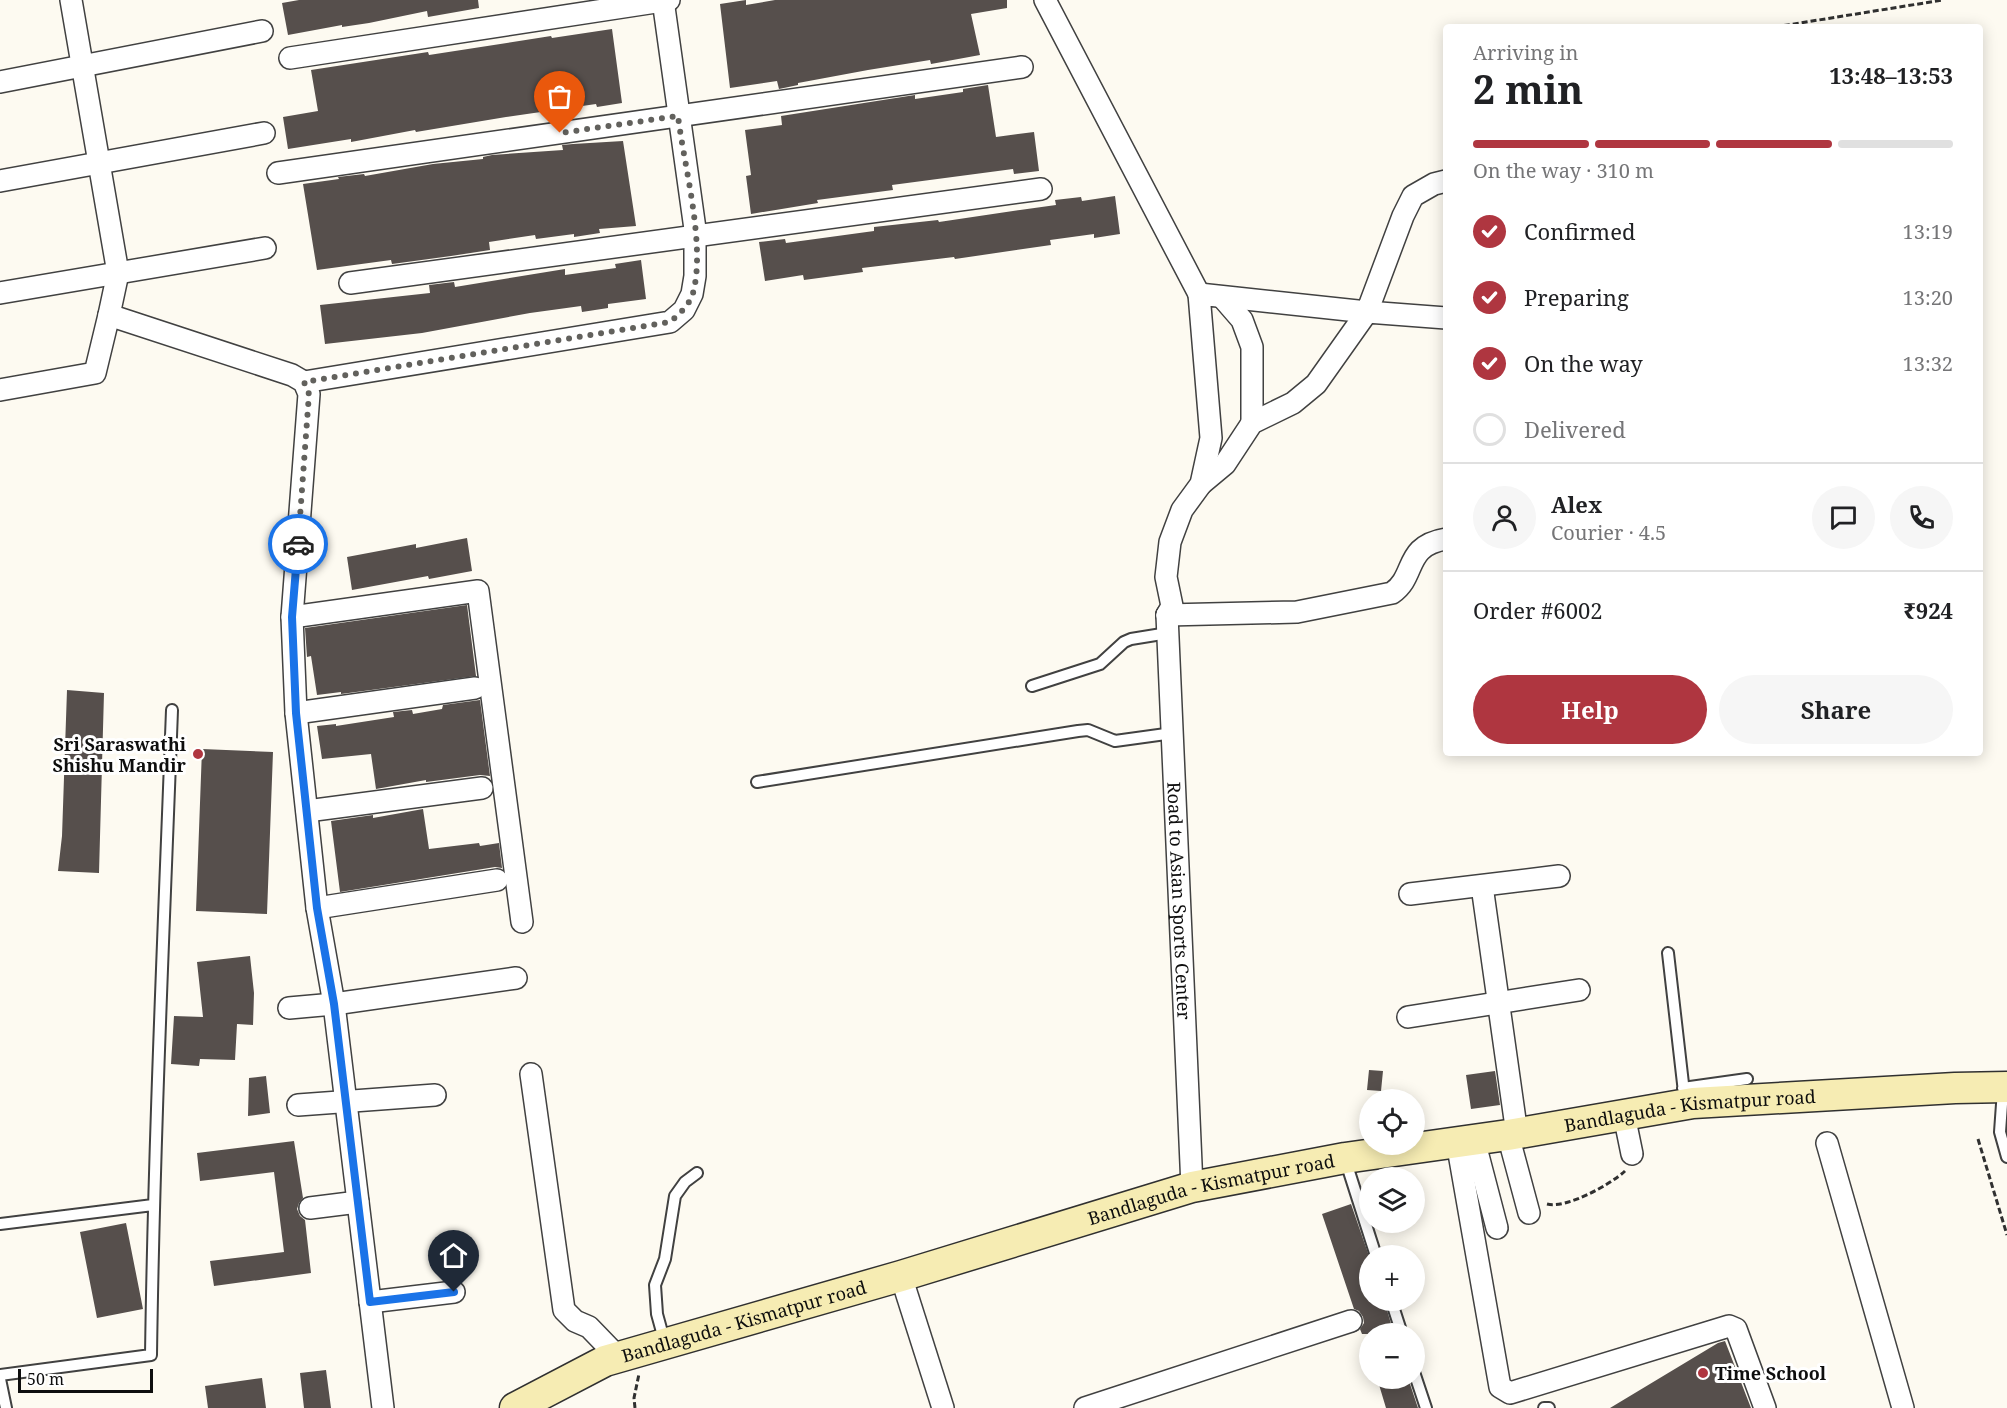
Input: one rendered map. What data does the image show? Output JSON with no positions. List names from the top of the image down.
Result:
{
  "streets": {
    "street": ["Road to Asian Sports Center", "Bandlaguda - Kismatpur road"]
  },
  "crossings": [
    ["Road to Asian Sports Center", "Bandlaguda - Kismatpur road"]
  ],
  "places": ["Sri Saraswathi Shishu Mandir", "Time School"],
  "scale_bar": "50 m",
  "page": {
    "heading": ["2 min", "Arriving in", "13:48–13:53"],
    "panel": [
      "Alex",
      "Courier · 4.5",
      "Order #6002",
      "₹924"
    ],
    "bar": "On the way · 310 m",
    "list": [
      ["Confirmed", "13:19"],
      ["Preparing", "13:20"],
      ["On the way", "13:32"],
      "Delivered"
    ],
    "buttons": ["Help", "Share"],
    "map_buttons": ["+", "−"],
    "scale": "50 m"
  }
}
